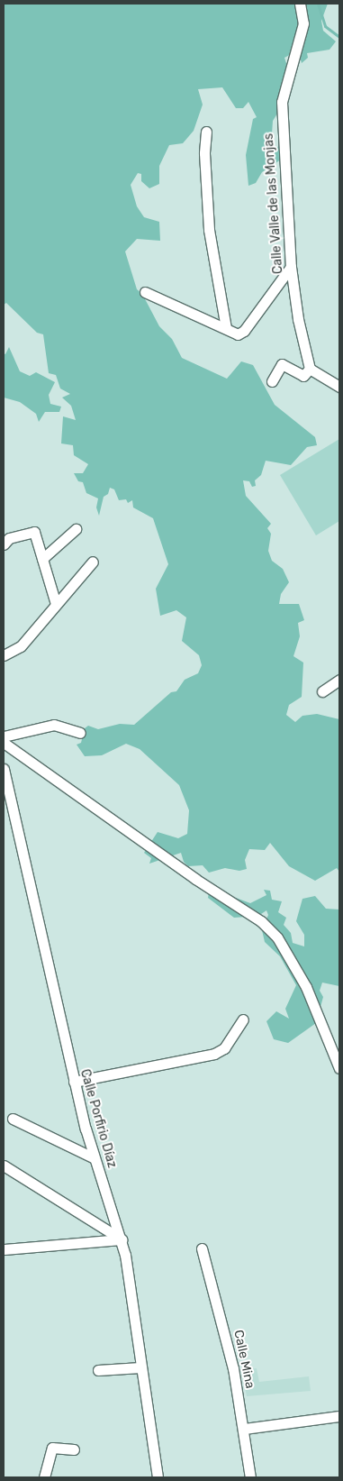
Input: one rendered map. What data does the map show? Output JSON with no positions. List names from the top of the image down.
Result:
{
  "streets": {
    "street": ["Calle Valle de las Monjas", "Calle Porfirio Díaz", "Calle Mina"]
  }
}
